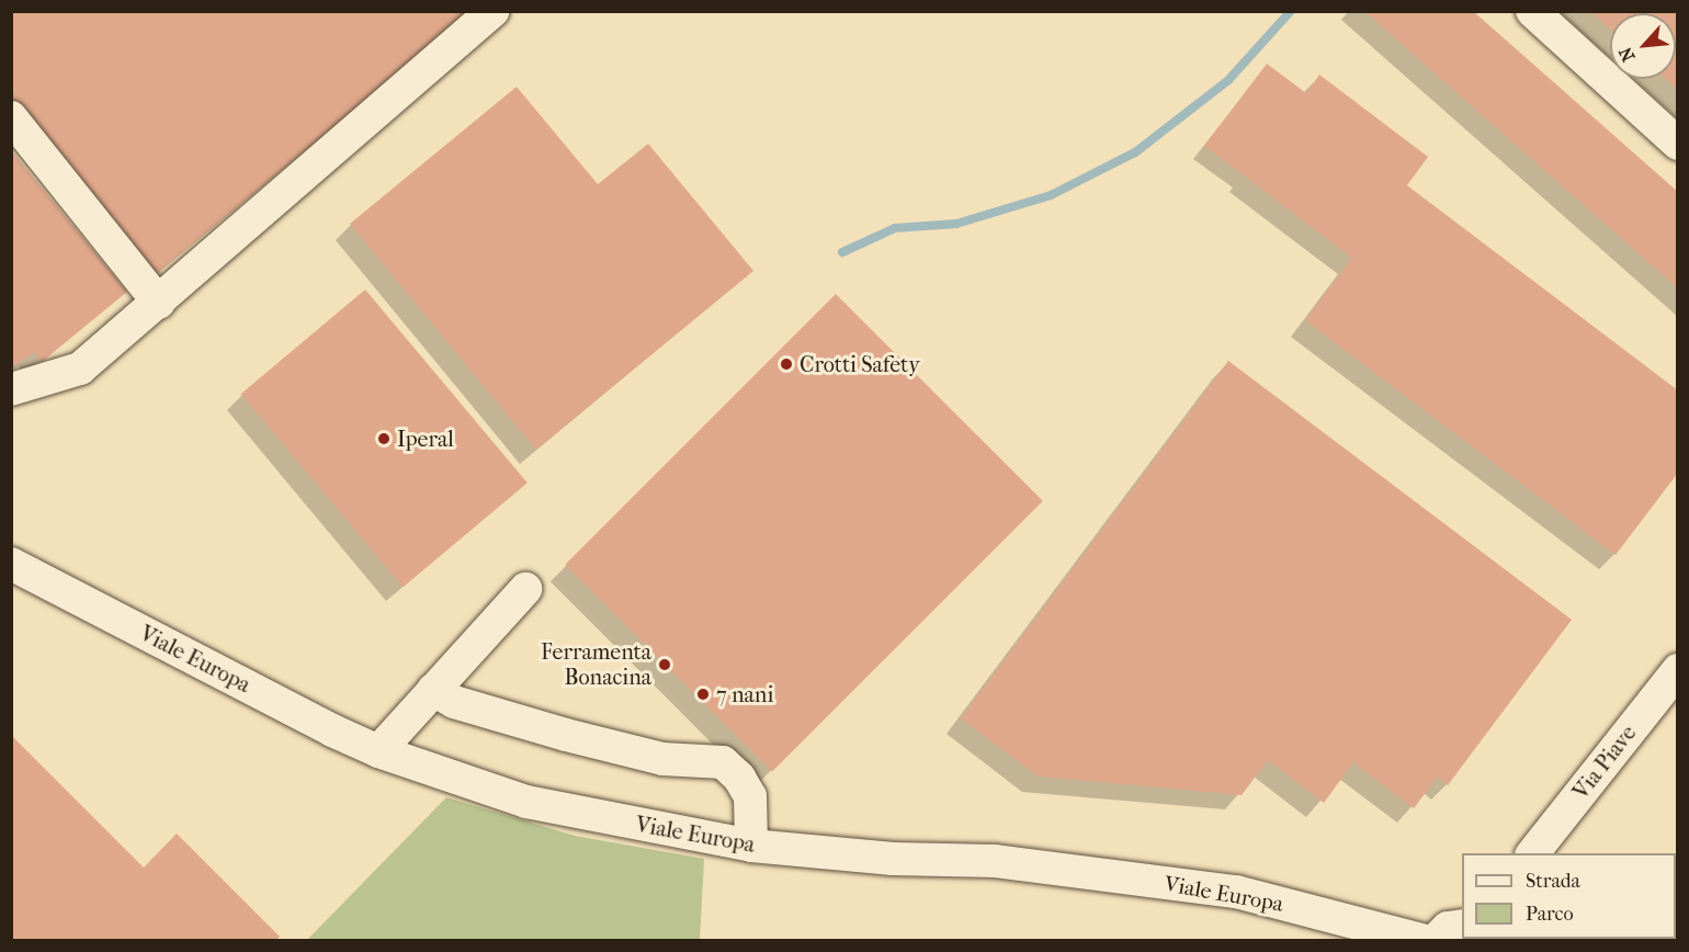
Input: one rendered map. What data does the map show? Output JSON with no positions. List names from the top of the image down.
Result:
{
  "streets": {
    "street": ["Viale Europa", "Via Piave"]
  },
  "places": [
    "Crotti Safety",
    "Iperal",
    "Ferramenta Bonacina",
    "7 nani"
  ],
  "legend": ["Strada", "Parco"],
  "north": "bottom left"
}
